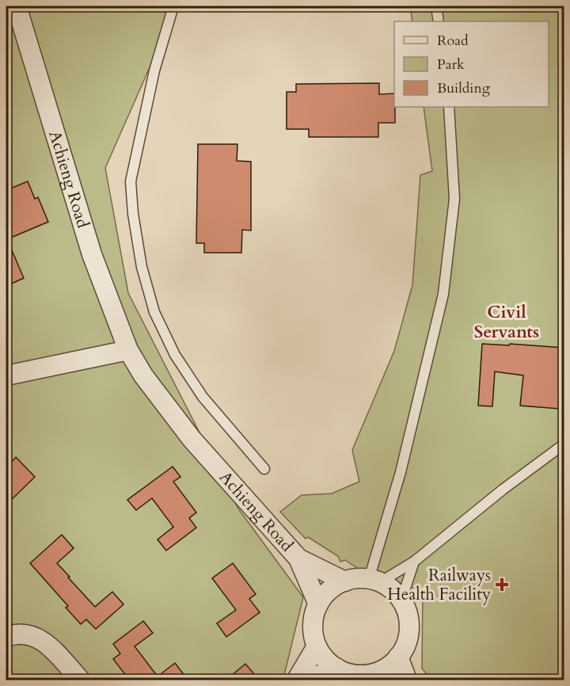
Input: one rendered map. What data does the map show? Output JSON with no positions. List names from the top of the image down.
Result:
{
  "streets": {
    "street": ["Achieng Road"]
  },
  "districts": ["Civil Servants"],
  "places": {
    "health": ["Railways Health Facility"]
  },
  "legend": ["Road", "Park", "Building"]
}
